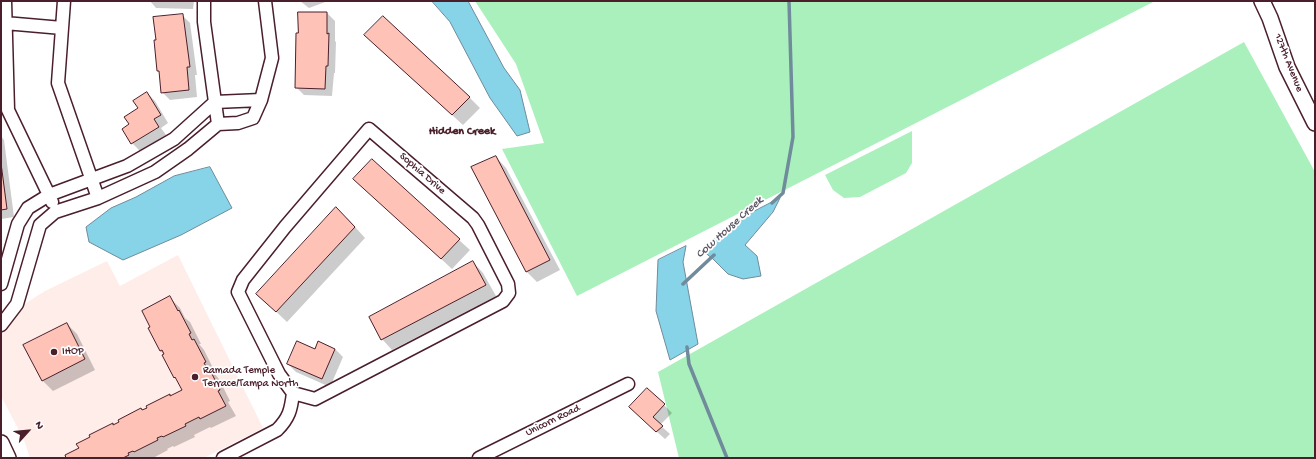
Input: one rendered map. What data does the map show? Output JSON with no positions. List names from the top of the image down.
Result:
{
  "streets": {
    "street": ["127th Avenue", "Sophia Drive", "Unicorn Road"]
  },
  "districts": ["Hidden Creek"],
  "water": ["Cow House Creek"],
  "places": ["IHOP", "Ramada Temple Terrace/Tampa North"],
  "north": "top right"
}
